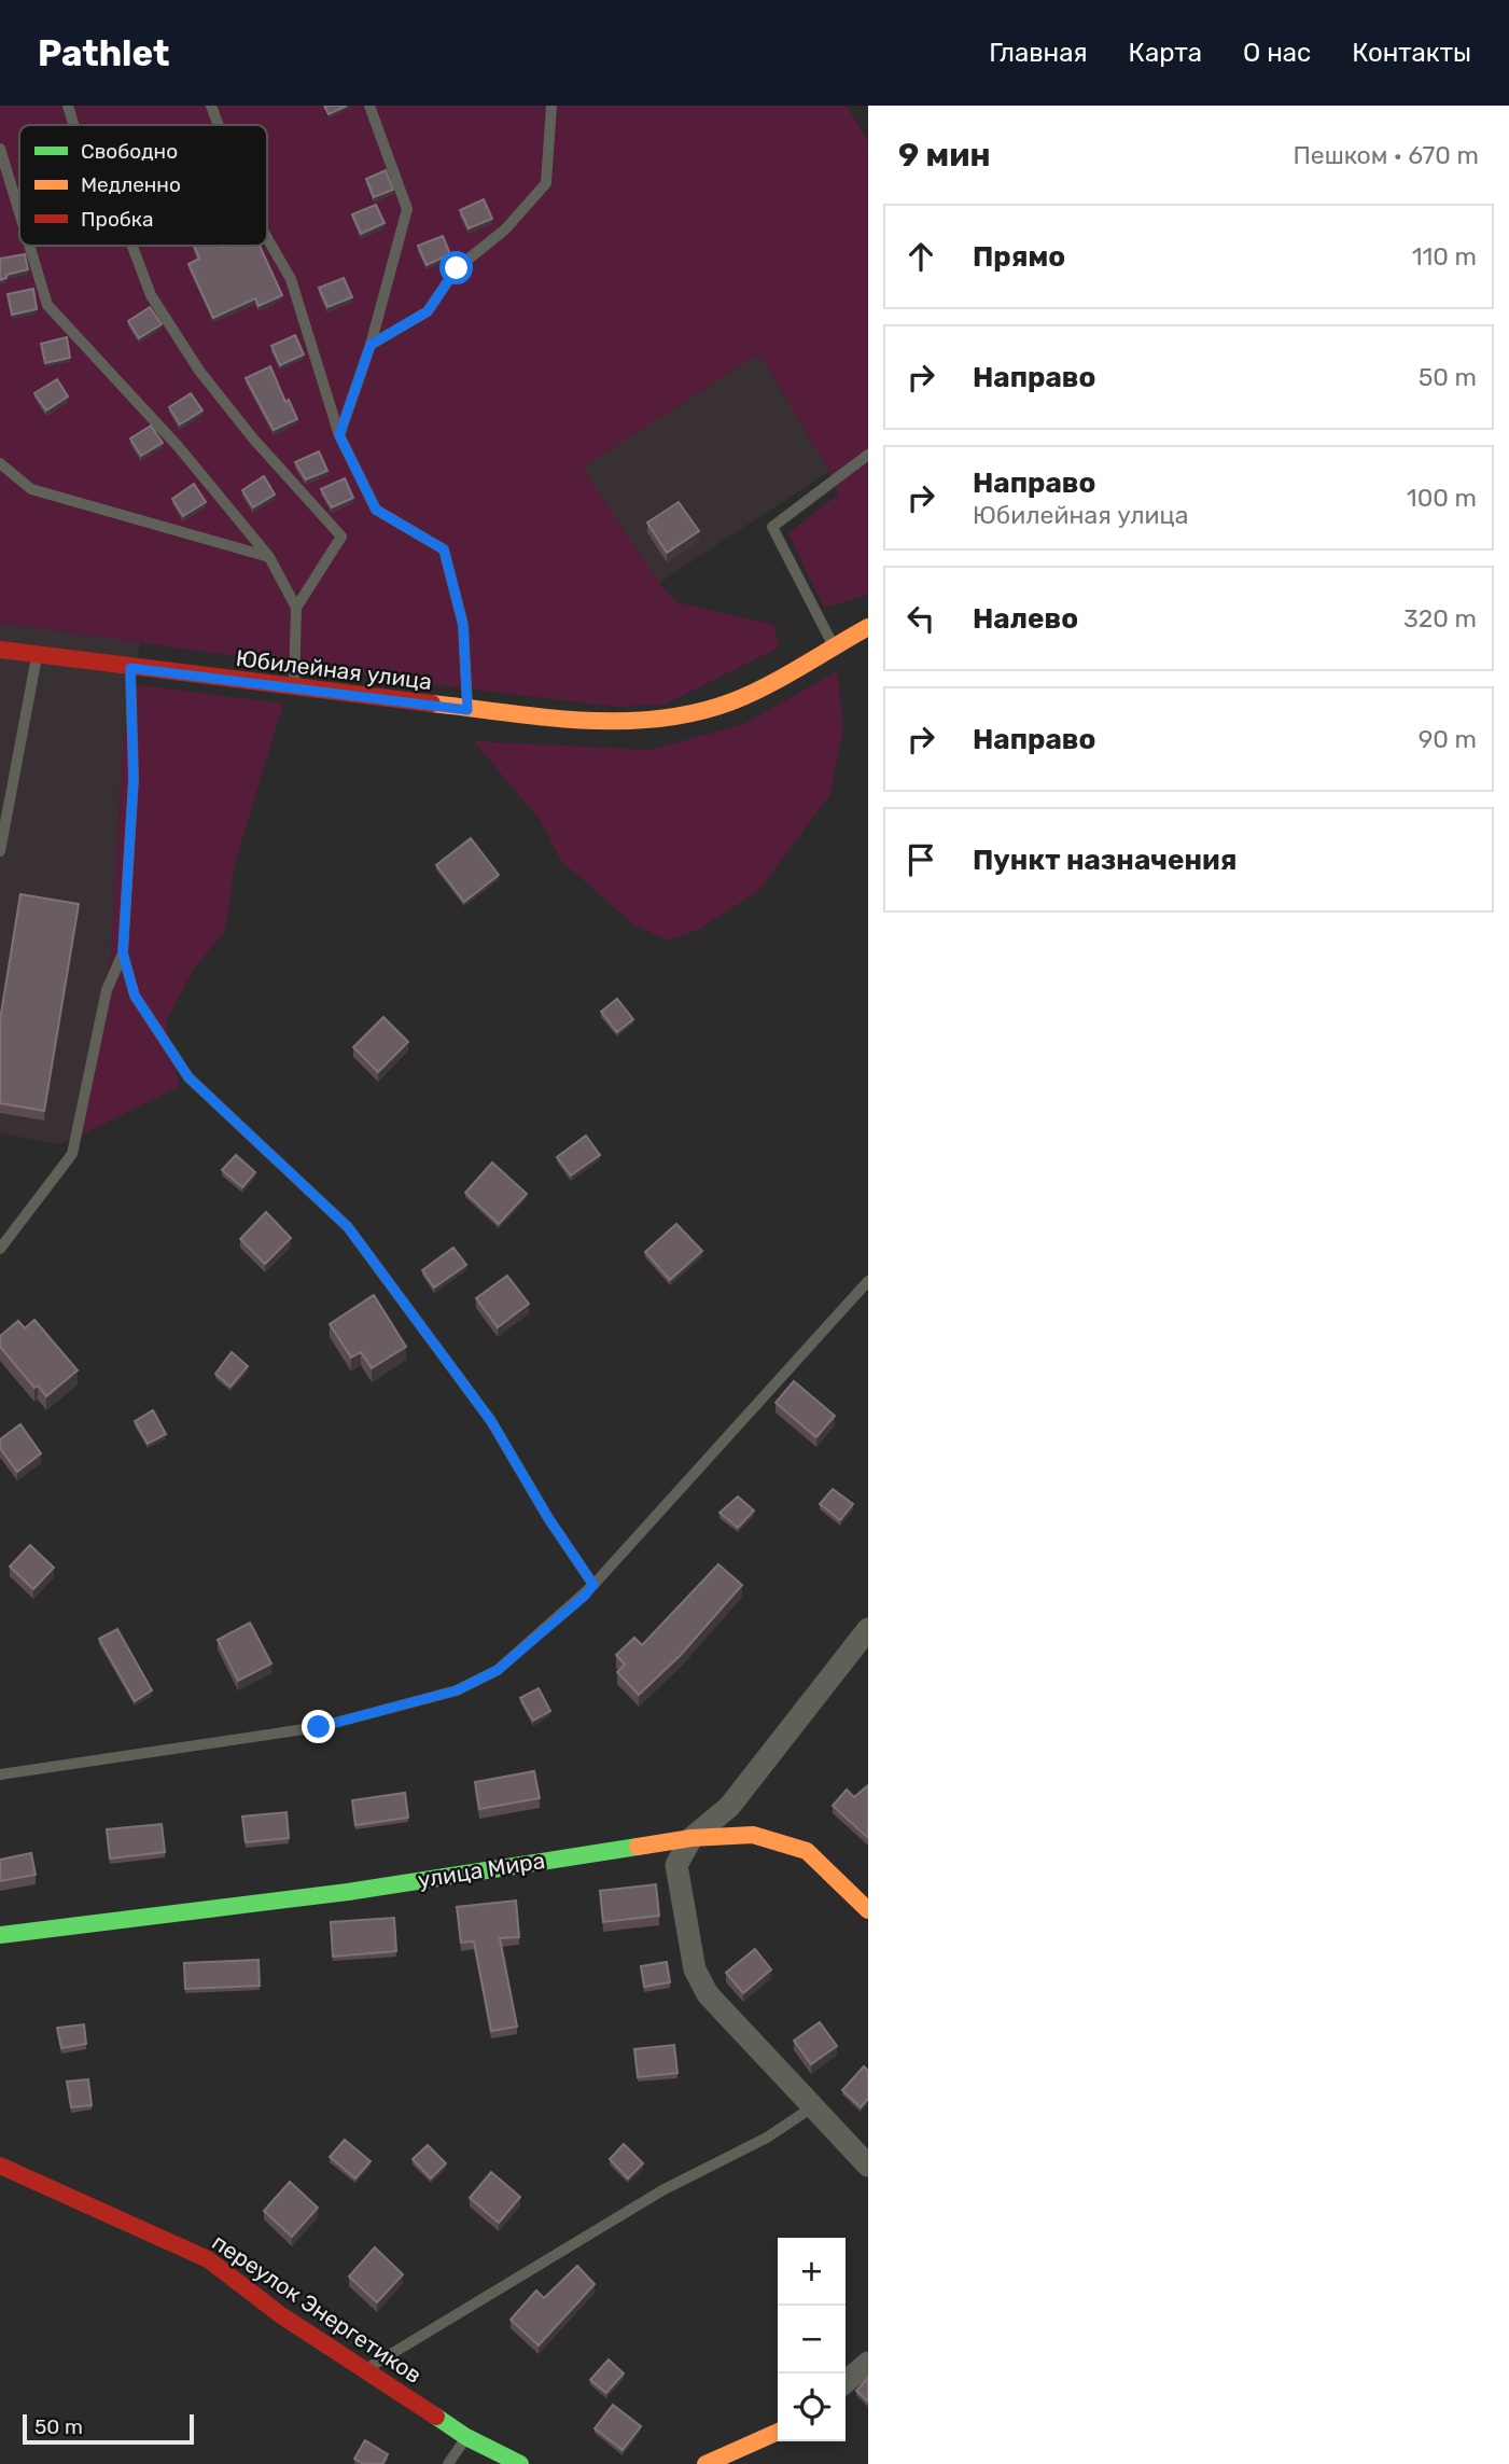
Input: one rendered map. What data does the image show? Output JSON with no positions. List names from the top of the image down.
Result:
{
  "streets": {
    "street": ["Юбилейная улица", "улица Мира", "переулок Энергетиков"]
  },
  "legend": ["Свободно", "Медленно", "Пробка"],
  "scale_bar": "50 m",
  "page": {
    "header": "Pathlet",
    "nav": [
      "Главная",
      "Карта",
      "О нас",
      "Контакты"
    ],
    "heading": ["9 мин", "Пешком · 670 m"],
    "list": [
      ["Прямо", "110 m"],
      ["Направо", "50 m"],
      ["Направо", "Юбилейная улица", "100 m"],
      ["Налево", "320 m"],
      ["Направо", "90 m"],
      "Пункт назначения"
    ],
    "map_buttons": ["+", "−"],
    "scale": "50 m"
  }
}
